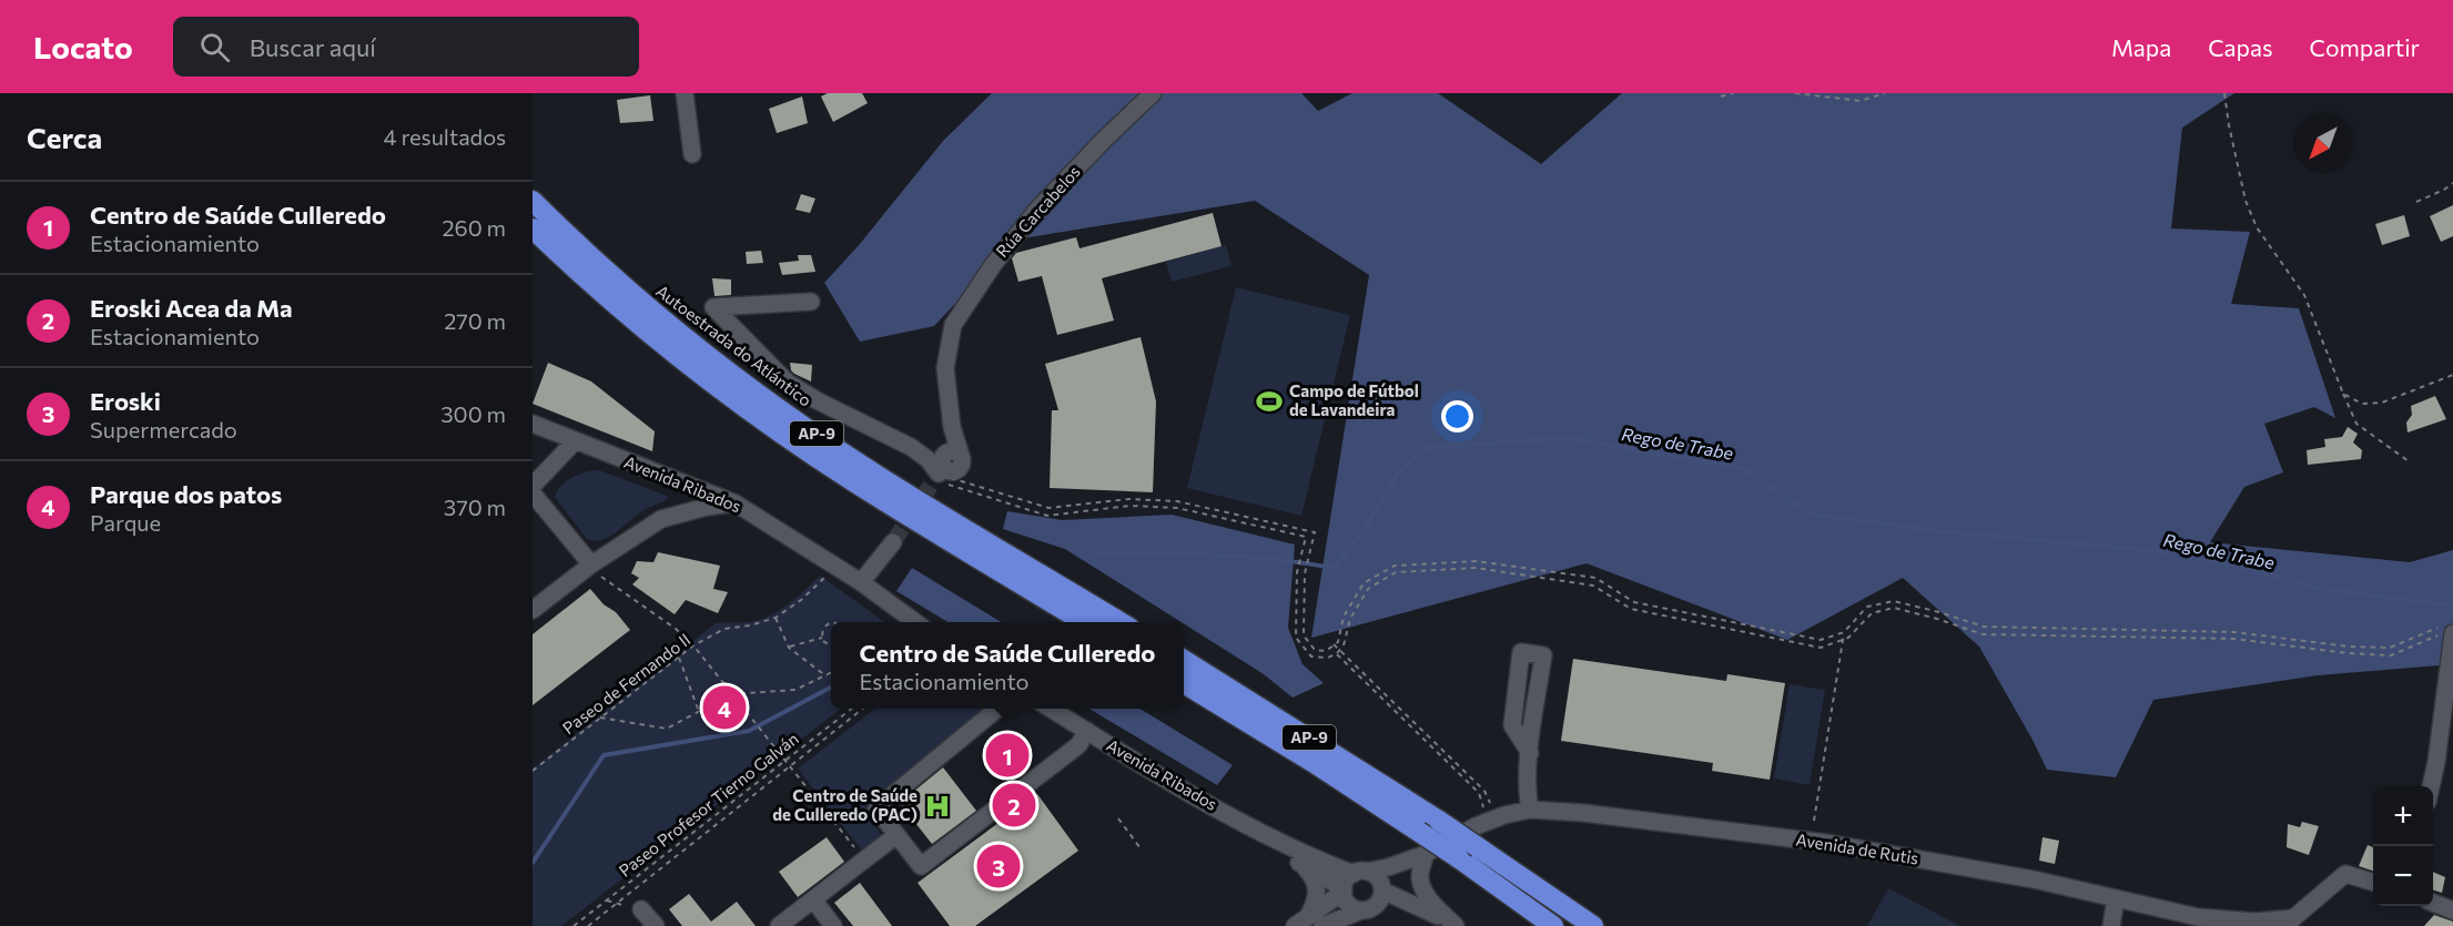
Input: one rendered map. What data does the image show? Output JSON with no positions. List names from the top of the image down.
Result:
{
  "streets": {
    "highway": ["Autoestrada do Atlántico", "AP-9"],
    "street": ["Rúa Carcabelos", "Avenida Ribados", "Avenida de Rutis"],
    "path": ["Paseo de Fernando II", "Paseo Profesor Tierno Galván"]
  },
  "crossings": [
    ["Avenida Ribados", "Paseo de Fernando II"],
    ["Avenida Ribados", "Avenida de Rutis"]
  ],
  "water": ["Rego de Trabe"],
  "places": {
    "sports": ["Campo de Fútbol de Lavandeira"],
    "hospital": ["Centro de Saúde de Culleredo (PAC)"]
  },
  "north": "bottom left",
  "page": {
    "header": "Locato",
    "search": "Buscar aquí",
    "nav": ["Mapa", "Capas", "Compartir"],
    "heading": ["Cerca", "4 resultados"],
    "list": [
      {
        "mark": "1",
        "name": "Centro de Saúde Culleredo",
        "note": "Estacionamiento",
        "value": "260 m"
      },
      {
        "mark": "2",
        "name": "Eroski Acea da Ma",
        "note": "Estacionamiento",
        "value": "270 m"
      },
      {
        "mark": "3",
        "name": "Eroski",
        "note": "Supermercado",
        "value": "300 m"
      },
      {
        "mark": "4",
        "name": "Parque dos patos",
        "note": "Parque",
        "value": "370 m"
      }
    ],
    "popup": ["Centro de Saúde Culleredo", "Estacionamiento"],
    "pins": [
      "4",
      "1",
      "2",
      "3"
    ],
    "map_buttons": ["+", "−"]
  }
}
